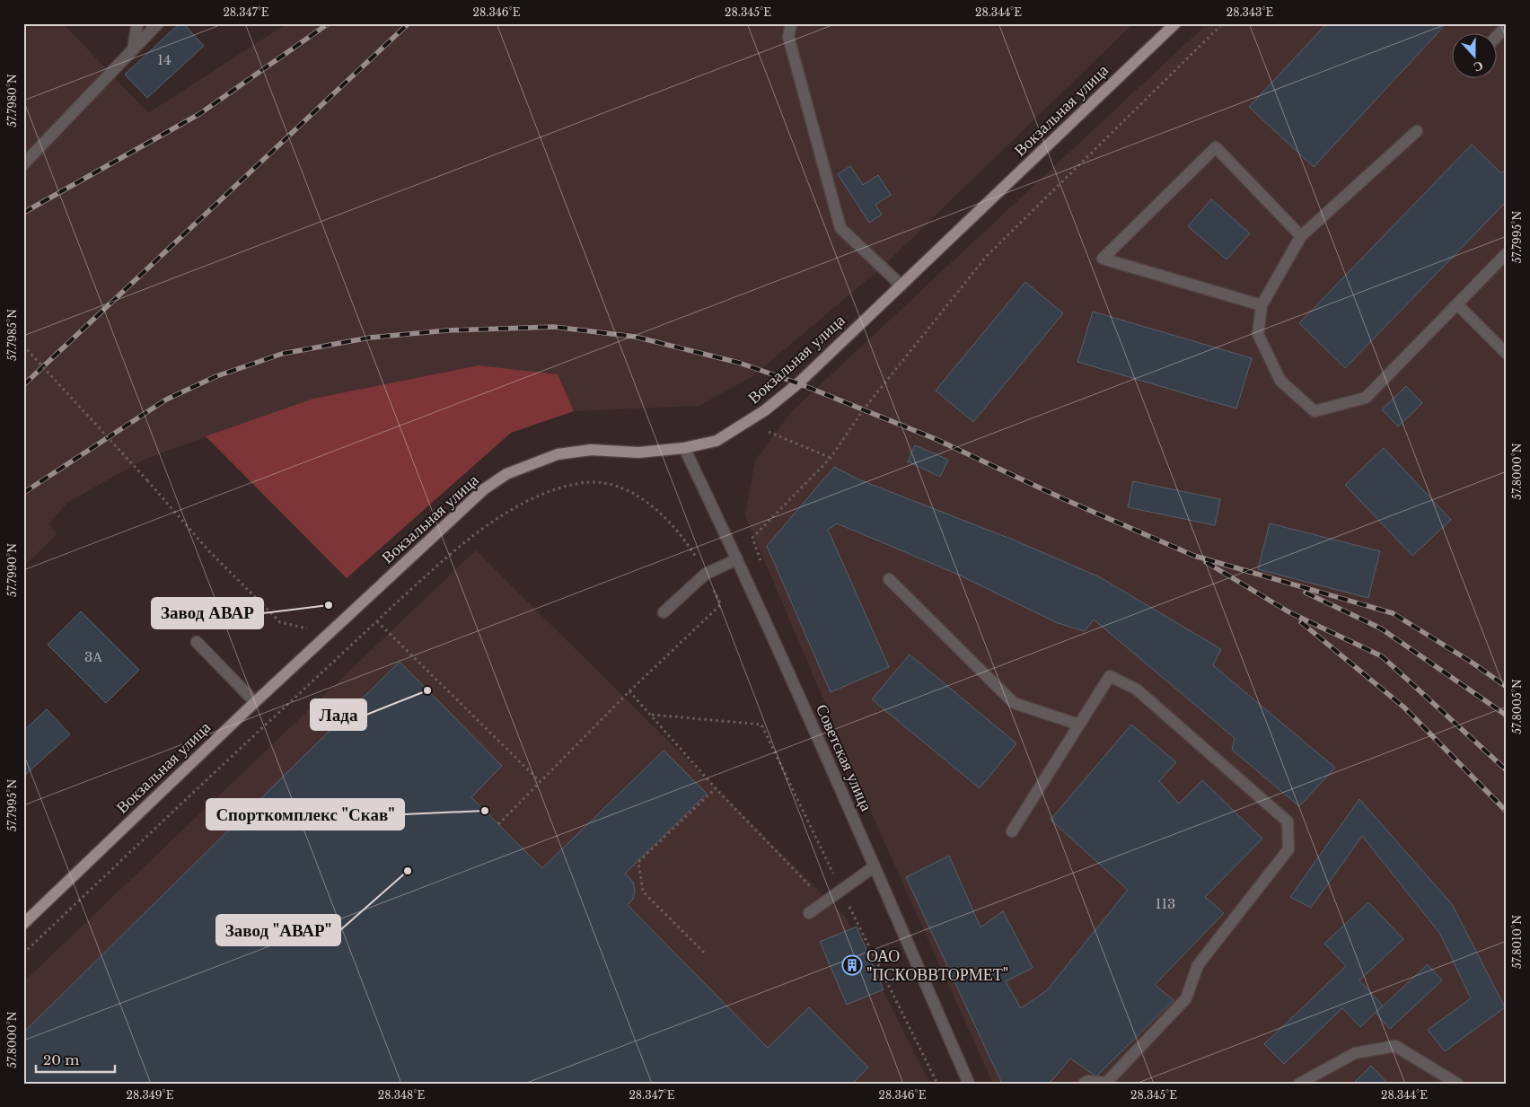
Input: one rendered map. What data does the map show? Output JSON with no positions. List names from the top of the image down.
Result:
{
  "streets": {
    "main road": ["Вокзальная улица"],
    "street": ["Советская улица"]
  },
  "crossings": [
    ["Вокзальная улица", "Советская улица"]
  ],
  "places": {
    "other": [
      "Завод АВАР",
      "Лада",
      "Спорткомплекс \"Скав\"",
      "Завод \"АВАР\""
    ],
    "building": ["ОАО \"ПСКОВВТОРМЕТ\""]
  },
  "house_numbers": ["14", "3А", "113"],
  "scale_bar": "20 m",
  "north": "bottom",
  "coordinates": [
    "28.347°E",
    "28.346°E",
    "28.345°E",
    "28.344°E",
    "28.343°E",
    "57.7980°N",
    "57.7995°N",
    "57.7985°N",
    "57.8000°N",
    "57.7990°N",
    "57.8005°N",
    "57.8010°N",
    "28.349°E",
    "28.348°E"
  ]
}
